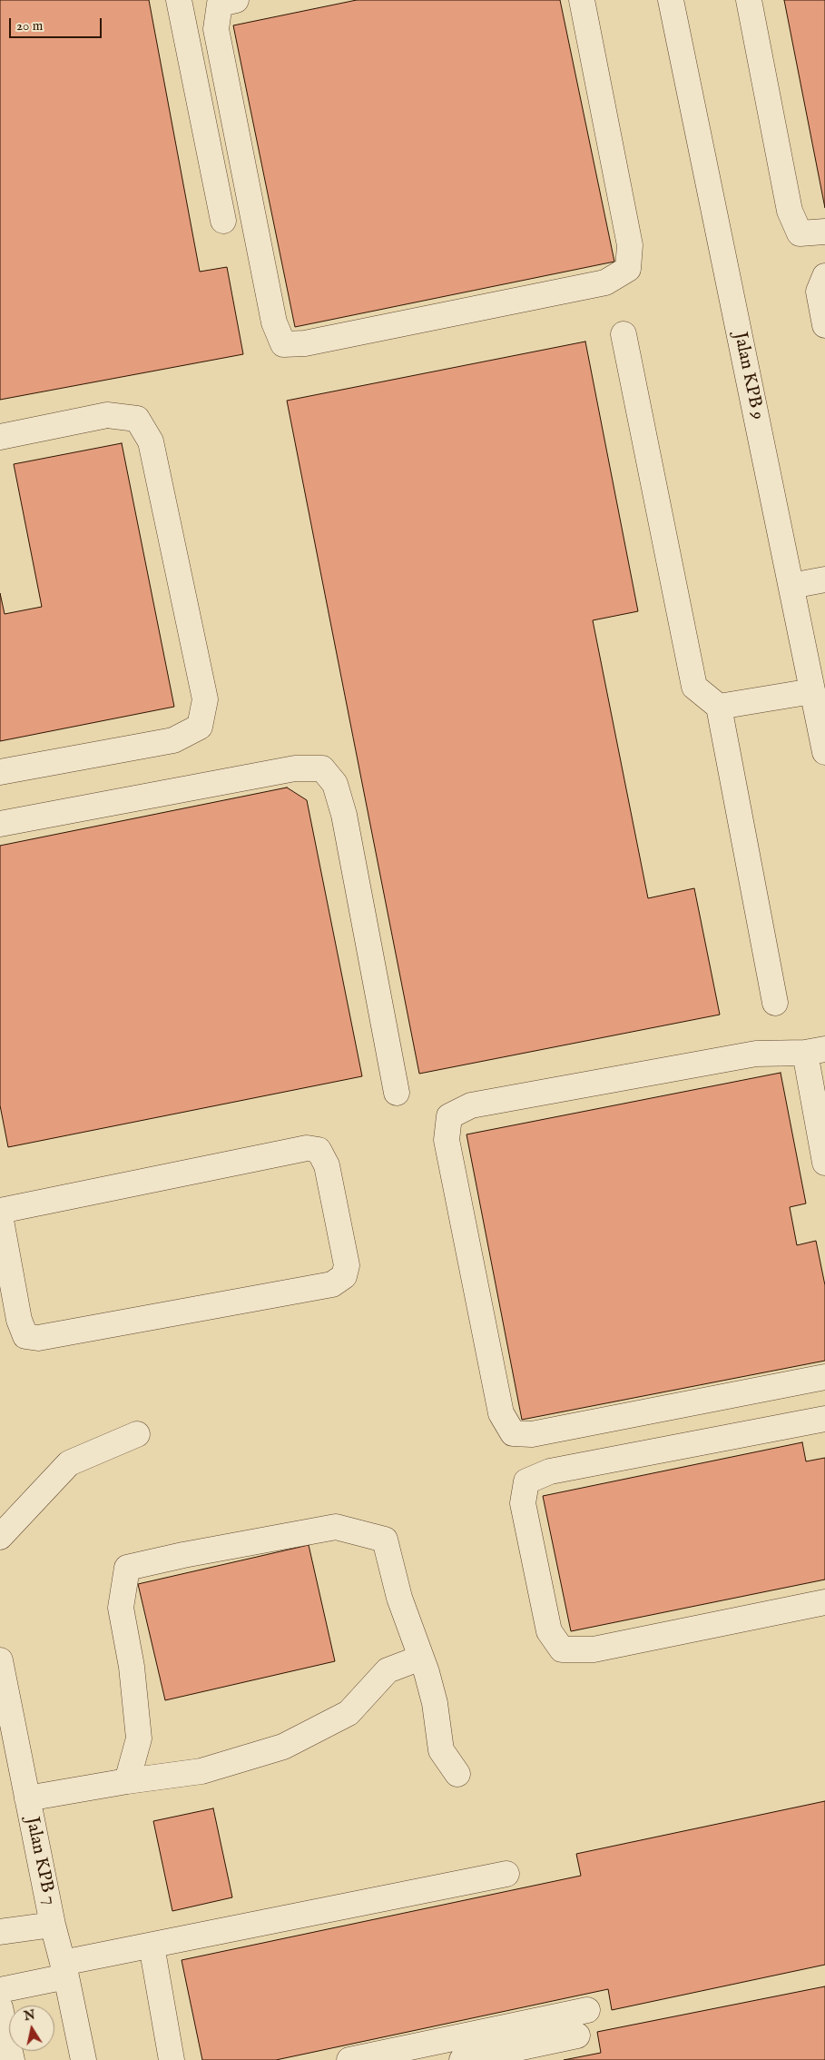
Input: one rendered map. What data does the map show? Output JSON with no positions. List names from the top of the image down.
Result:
{
  "streets": {
    "street": ["Jalan KPB 9", "Jalan KPB 7"]
  },
  "scale_bar": "20 m",
  "north": "top"
}
